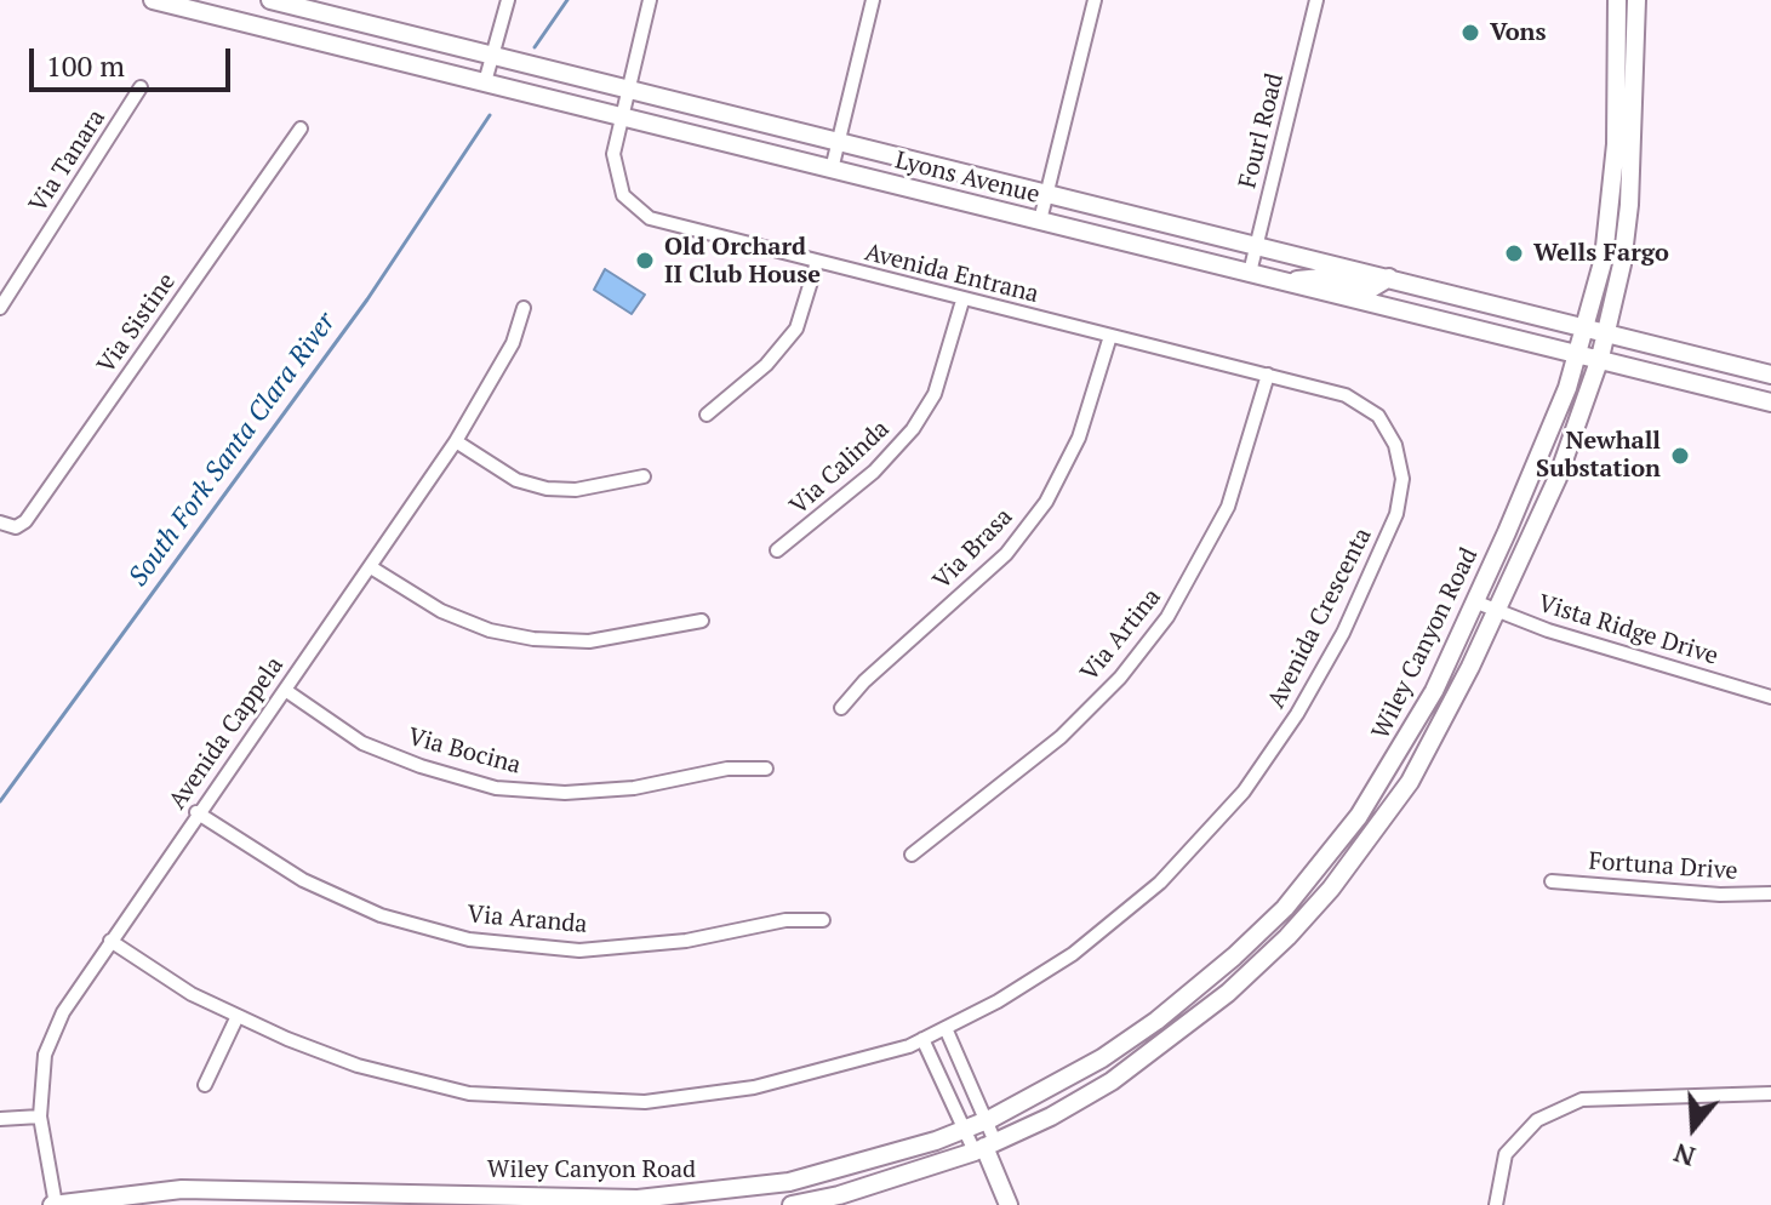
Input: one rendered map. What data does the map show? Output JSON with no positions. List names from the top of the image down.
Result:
{
  "streets": {
    "main road": ["Lyons Avenue", "Wiley Canyon Road"],
    "street": [
      "Fourl Road",
      "Via Tanara",
      "Avenida Entrana",
      "Via Sistine",
      "Via Calinda",
      "Via Brasa",
      "Avenida Crescenta",
      "Vista Ridge Drive",
      "Via Artina",
      "Avenida Cappela",
      "Via Bocina",
      "Fortuna Drive",
      "Via Aranda"
    ]
  },
  "crossings": [
    ["Fourl Road", "Lyons Avenue"],
    ["Lyons Avenue", "Avenida Entrana"],
    ["Lyons Avenue", "Wiley Canyon Road"],
    ["Avenida Entrana", "Via Calinda"],
    ["Avenida Entrana", "Via Brasa"],
    ["Avenida Entrana", "Avenida Crescenta"],
    ["Avenida Entrana", "Via Artina"],
    ["Avenida Crescenta", "Avenida Cappela"],
    ["Vista Ridge Drive", "Wiley Canyon Road"],
    ["Wiley Canyon Road", "Avenida Cappela"],
    ["Avenida Cappela", "Via Bocina"],
    ["Avenida Cappela", "Via Aranda"]
  ],
  "water": ["South Fork Santa Clara River"],
  "places": [
    "Vons",
    "Wells Fargo",
    "Old Orchard II Club House",
    "Newhall Substation"
  ],
  "scale_bar": "100 m",
  "north": "bottom"
}
